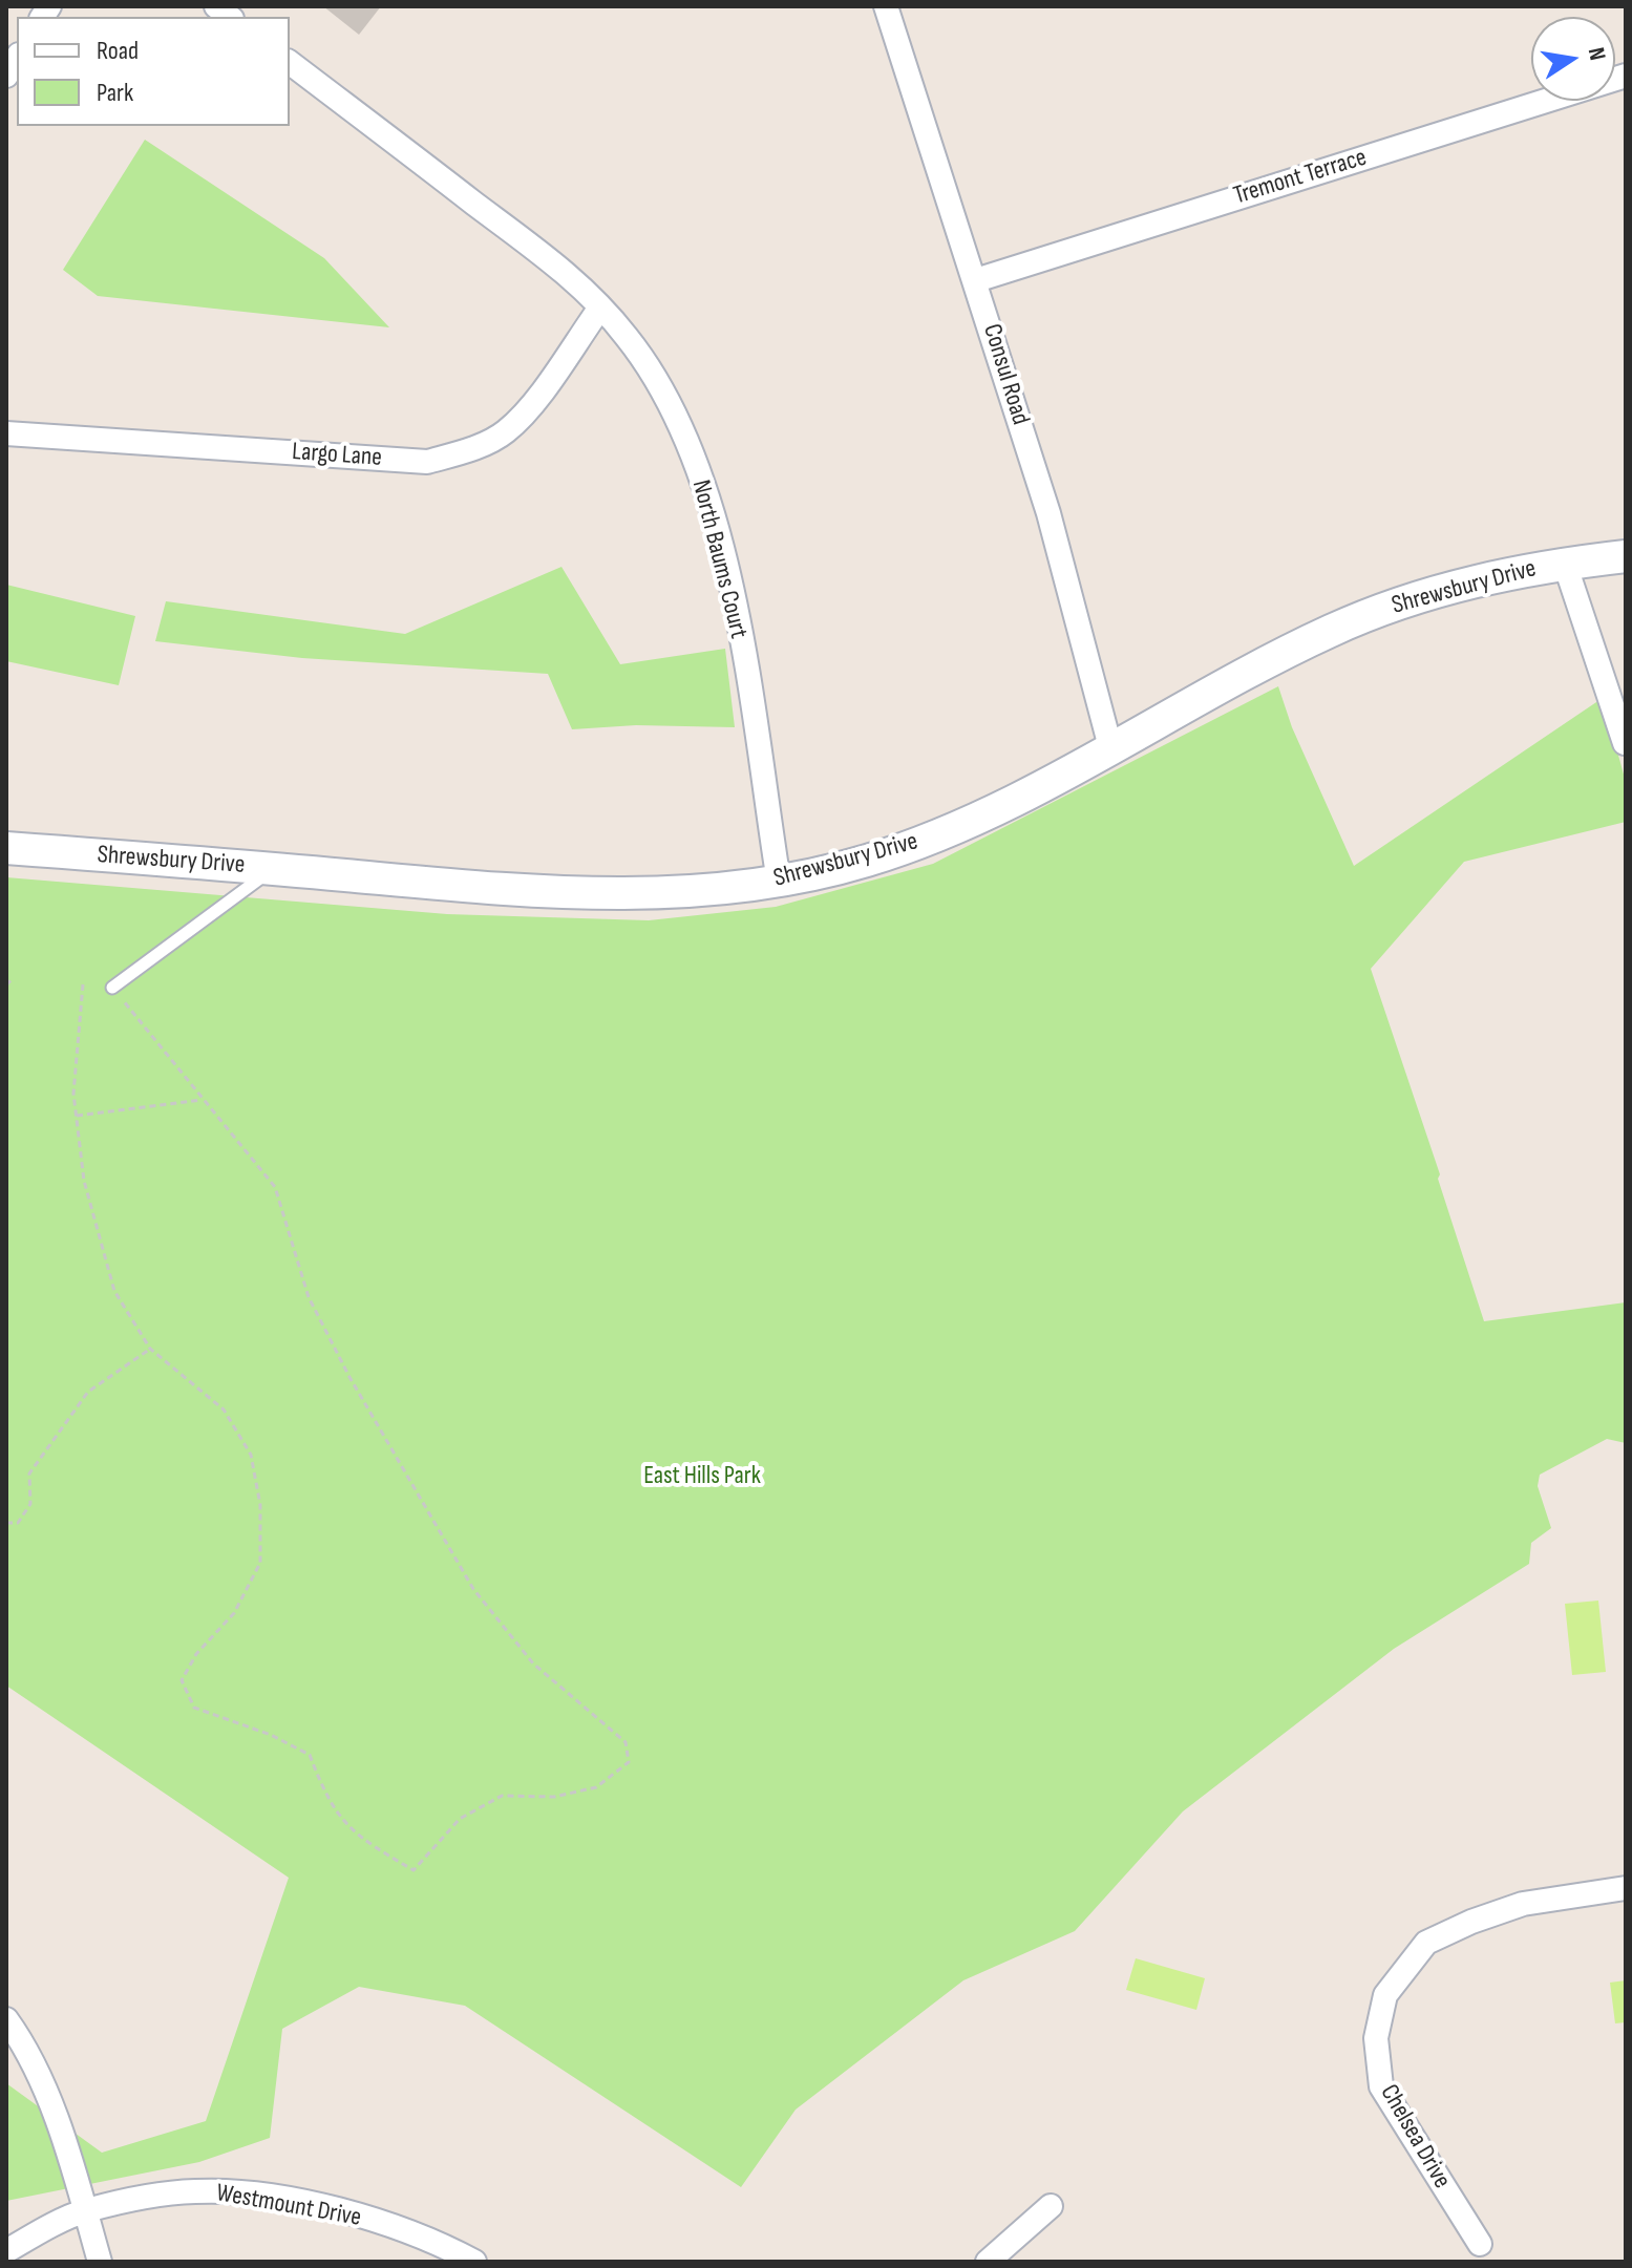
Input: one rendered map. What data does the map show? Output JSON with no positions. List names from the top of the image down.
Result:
{
  "streets": {
    "main road": ["Shrewsbury Drive"],
    "street": [
      "Tremont Terrace",
      "Consul Road",
      "Largo Lane",
      "North Baums Court",
      "Chelsea Drive",
      "Westmount Drive"
    ]
  },
  "crossings": [
    ["Tremont Terrace", "Consul Road"],
    ["Consul Road", "Shrewsbury Drive"],
    ["Largo Lane", "North Baums Court"],
    ["North Baums Court", "Shrewsbury Drive"]
  ],
  "parks": ["East Hills Park"],
  "legend": ["Road", "Park"],
  "north": "right"
}
